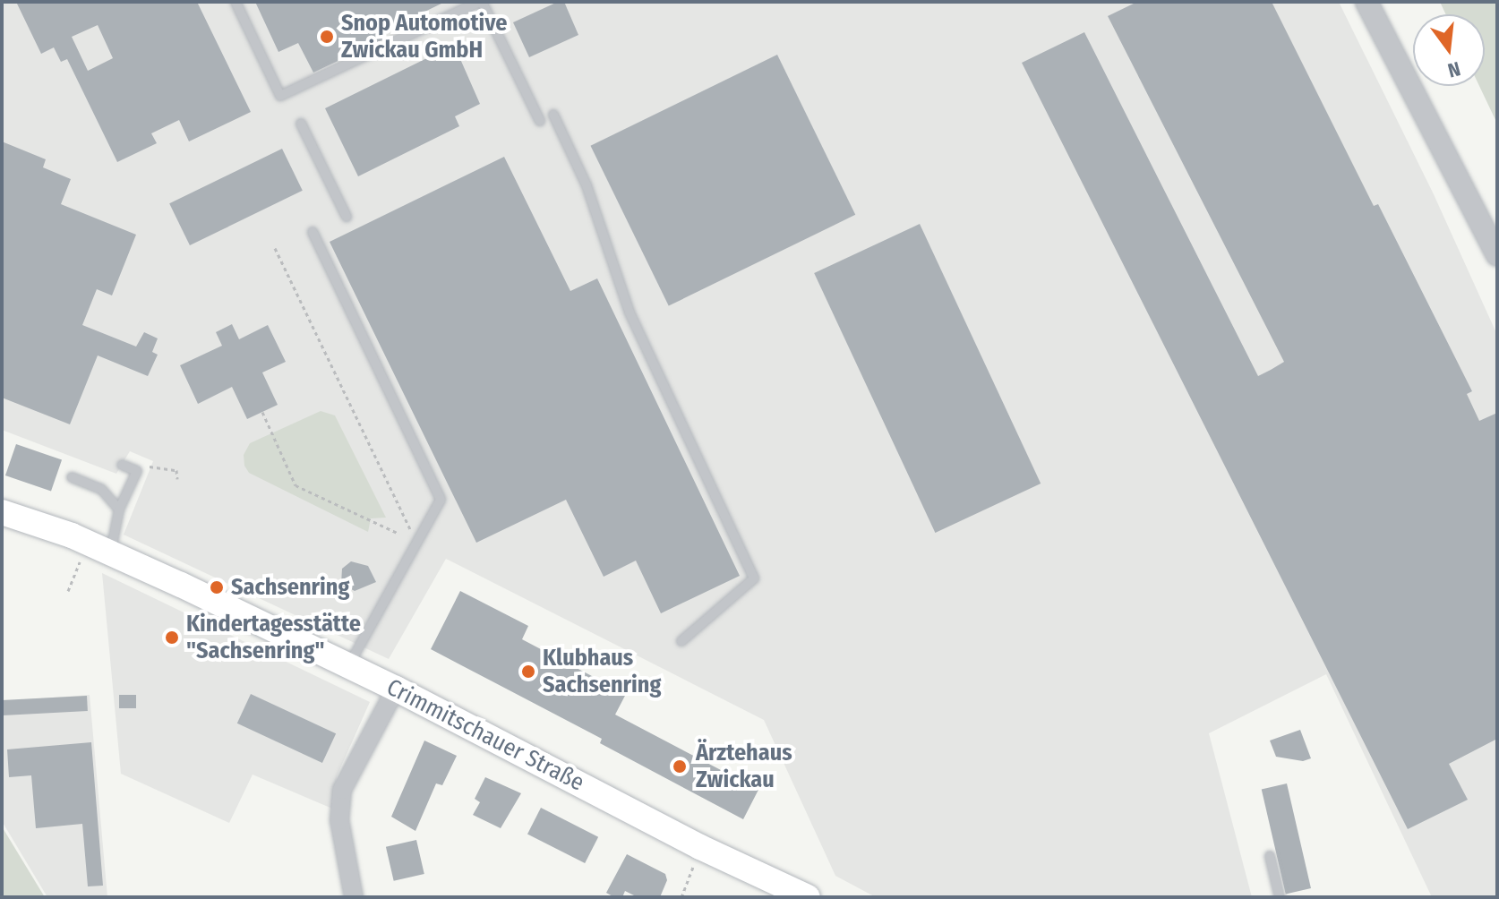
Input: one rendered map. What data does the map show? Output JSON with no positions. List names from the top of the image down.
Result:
{
  "streets": {
    "main road": ["Crimmitschauer Straße"]
  },
  "places": [
    "Snop Automotive Zwickau GmbH",
    "Sachsenring",
    "Kindertagesstätte \"Sachsenring\"",
    "Klubhaus Sachsenring",
    "Ärztehaus Zwickau"
  ],
  "north": "bottom"
}
